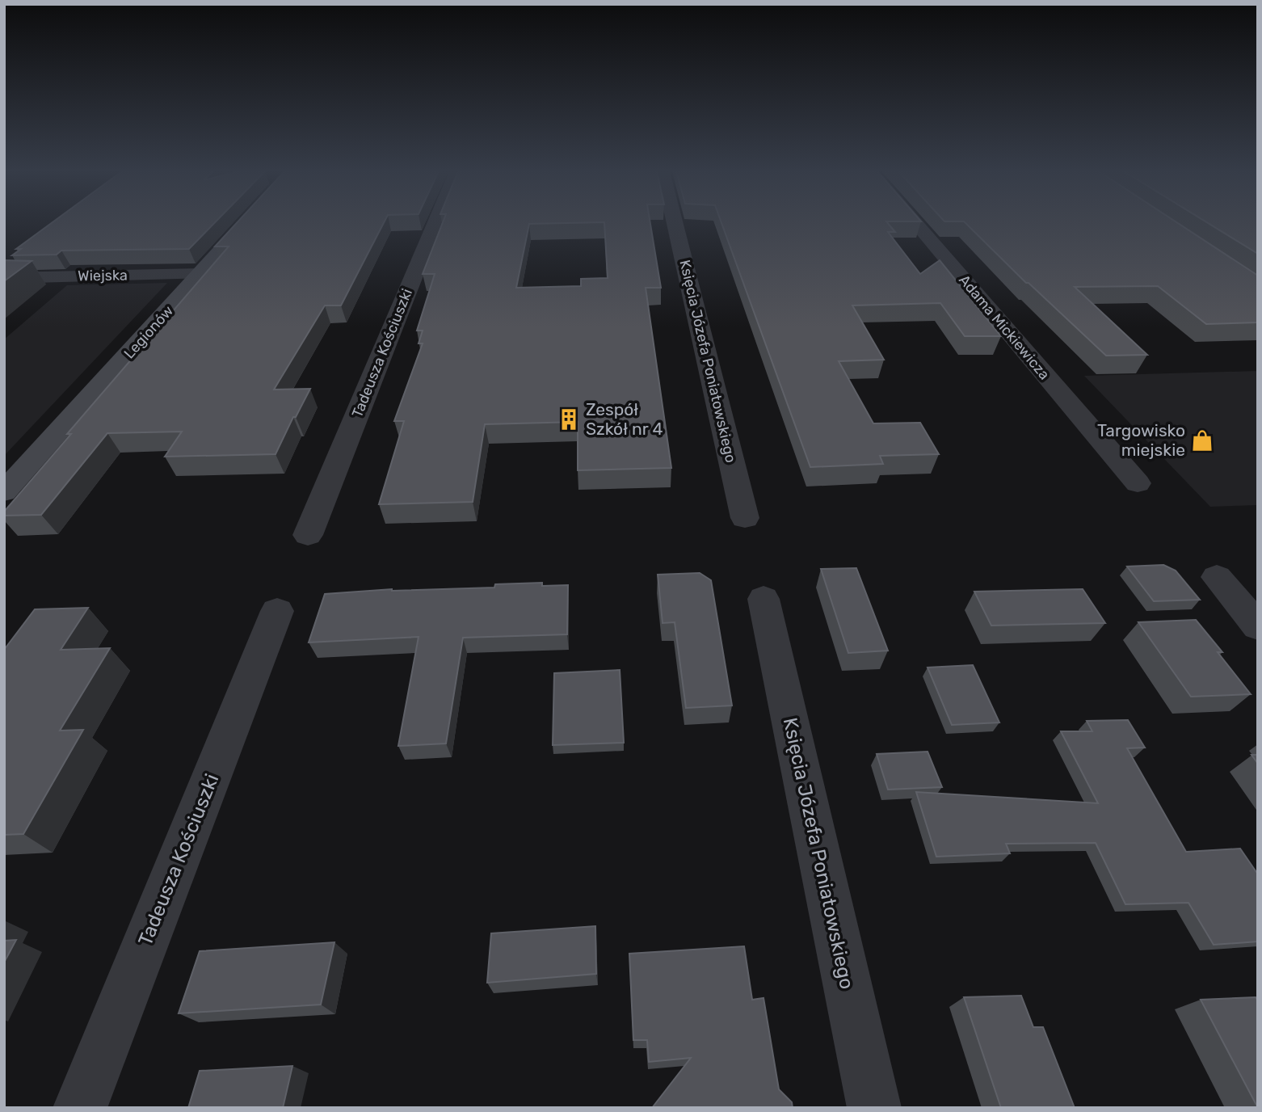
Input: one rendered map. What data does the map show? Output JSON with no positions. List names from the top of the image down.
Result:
{
  "streets": {
    "street": [
      "Wiejska",
      "Adama Mickiewicza",
      "Legionów",
      "Tadeusza Kościuszki",
      "Księcia Józefa Poniatowskiego"
    ]
  },
  "crossings": [
    ["Wiejska", "Legionów"]
  ],
  "places": {
    "building": ["Zespół Szkół nr 4"],
    "shop": ["Targowisko miejskie"]
  }
}
